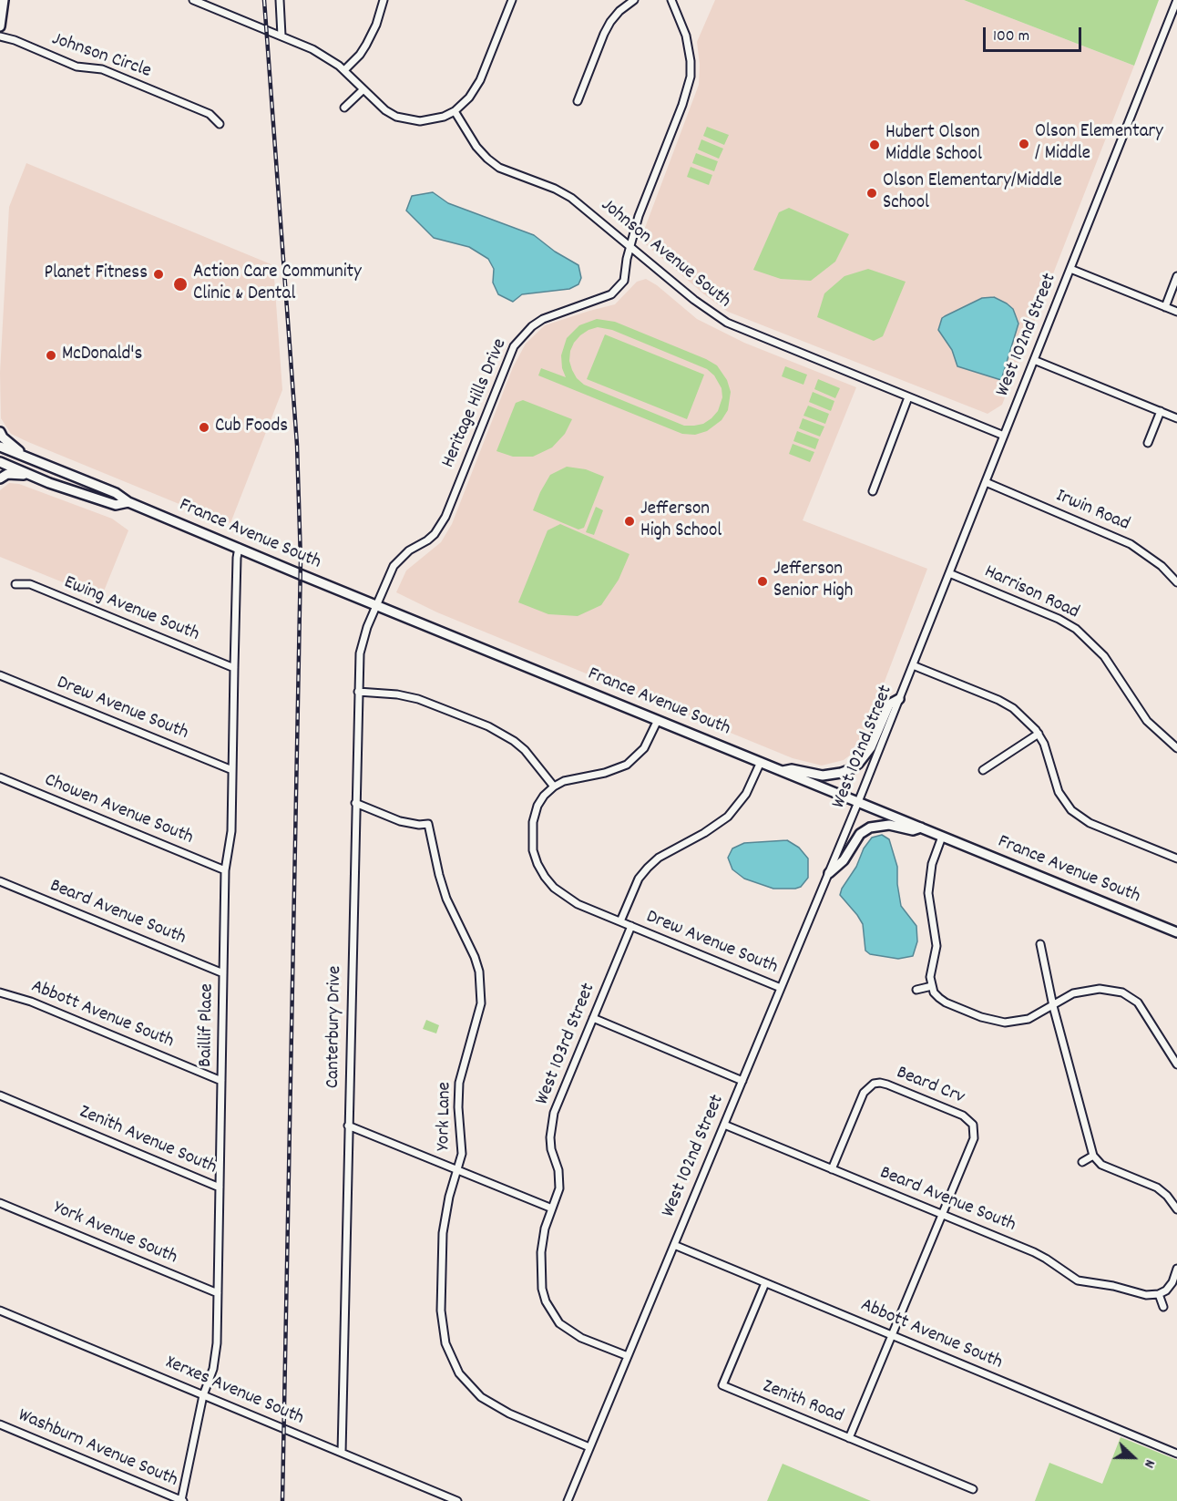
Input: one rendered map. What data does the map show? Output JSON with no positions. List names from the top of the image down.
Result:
{
  "streets": {
    "main road": ["France Avenue South"],
    "street": [
      "Johnson Circle",
      "Johnson Avenue South",
      "West 102nd Street",
      "Heritage Hills Drive",
      "Irwin Road",
      "Harrison Road",
      "Ewing Avenue South",
      "Drew Avenue South",
      "Chowen Avenue South",
      "Beard Avenue South",
      "Abbott Avenue South",
      "Baillif Place",
      "Canterbury Drive",
      "West 103rd Street",
      "Beard Crv",
      "York Lane",
      "Zenith Avenue South",
      "York Avenue South",
      "Xerxes Avenue South",
      "Zenith Road",
      "Washburn Avenue South"
    ]
  },
  "crossings": [
    ["Johnson Avenue South", "West 102nd Street"],
    ["Johnson Avenue South", "Heritage Hills Drive"],
    ["West 102nd Street", "Irwin Road"],
    ["West 102nd Street", "France Avenue South"],
    ["West 102nd Street", "Harrison Road"],
    ["West 102nd Street", "Drew Avenue South"],
    ["West 102nd Street", "Beard Avenue South"],
    ["West 102nd Street", "Abbott Avenue South"],
    ["West 102nd Street", "West 103rd Street"],
    ["West 102nd Street", "York Lane"],
    ["Heritage Hills Drive", "France Avenue South"],
    ["Heritage Hills Drive", "Canterbury Drive"],
    ["France Avenue South", "Baillif Place"],
    ["France Avenue South", "Canterbury Drive"],
    ["Ewing Avenue South", "Baillif Place"],
    ["Drew Avenue South", "Baillif Place"],
    ["Drew Avenue South", "West 103rd Street"],
    ["Chowen Avenue South", "Baillif Place"],
    ["Beard Avenue South", "Baillif Place"],
    ["Beard Avenue South", "Beard Crv"],
    ["Abbott Avenue South", "Baillif Place"],
    ["Abbott Avenue South", "Zenith Road"],
    ["Baillif Place", "Zenith Avenue South"],
    ["Baillif Place", "York Avenue South"],
    ["Baillif Place", "Xerxes Avenue South"],
    ["Baillif Place", "Washburn Avenue South"],
    ["Canterbury Drive", "York Lane"],
    ["Canterbury Drive", "Xerxes Avenue South"]
  ],
  "places": [
    "Olson Elementary / Middle",
    "Hubert Olson Middle School",
    "Olson Elementary/Middle School",
    "Planet Fitness",
    "Action Care Community Clinic & Dental",
    "McDonald's",
    "Cub Foods",
    "Jefferson High School",
    "Jefferson Senior High"
  ],
  "scale_bar": "100 m",
  "north": "right"
}
